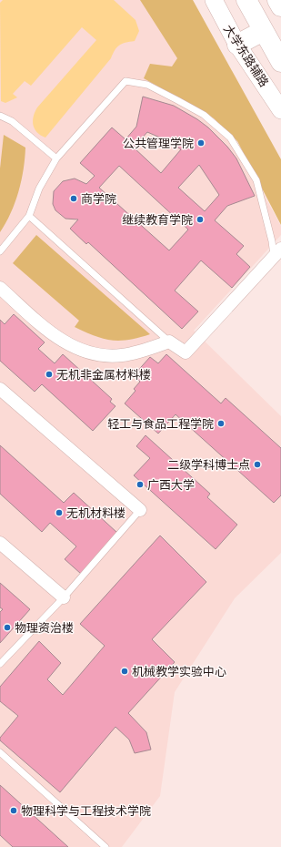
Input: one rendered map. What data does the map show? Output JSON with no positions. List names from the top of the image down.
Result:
{
  "streets": {
    "street": ["大学东路辅路"]
  },
  "places": [
    "公共管理学院",
    "商学院",
    "继续教育学院",
    "无机非金属材料楼",
    "轻工与食品工程学院",
    "二级学科博士点",
    "广西大学",
    "无机材料楼",
    "物理资治楼",
    "机械教学实验中心",
    "物理科学与工程技术学院"
  ]
}
